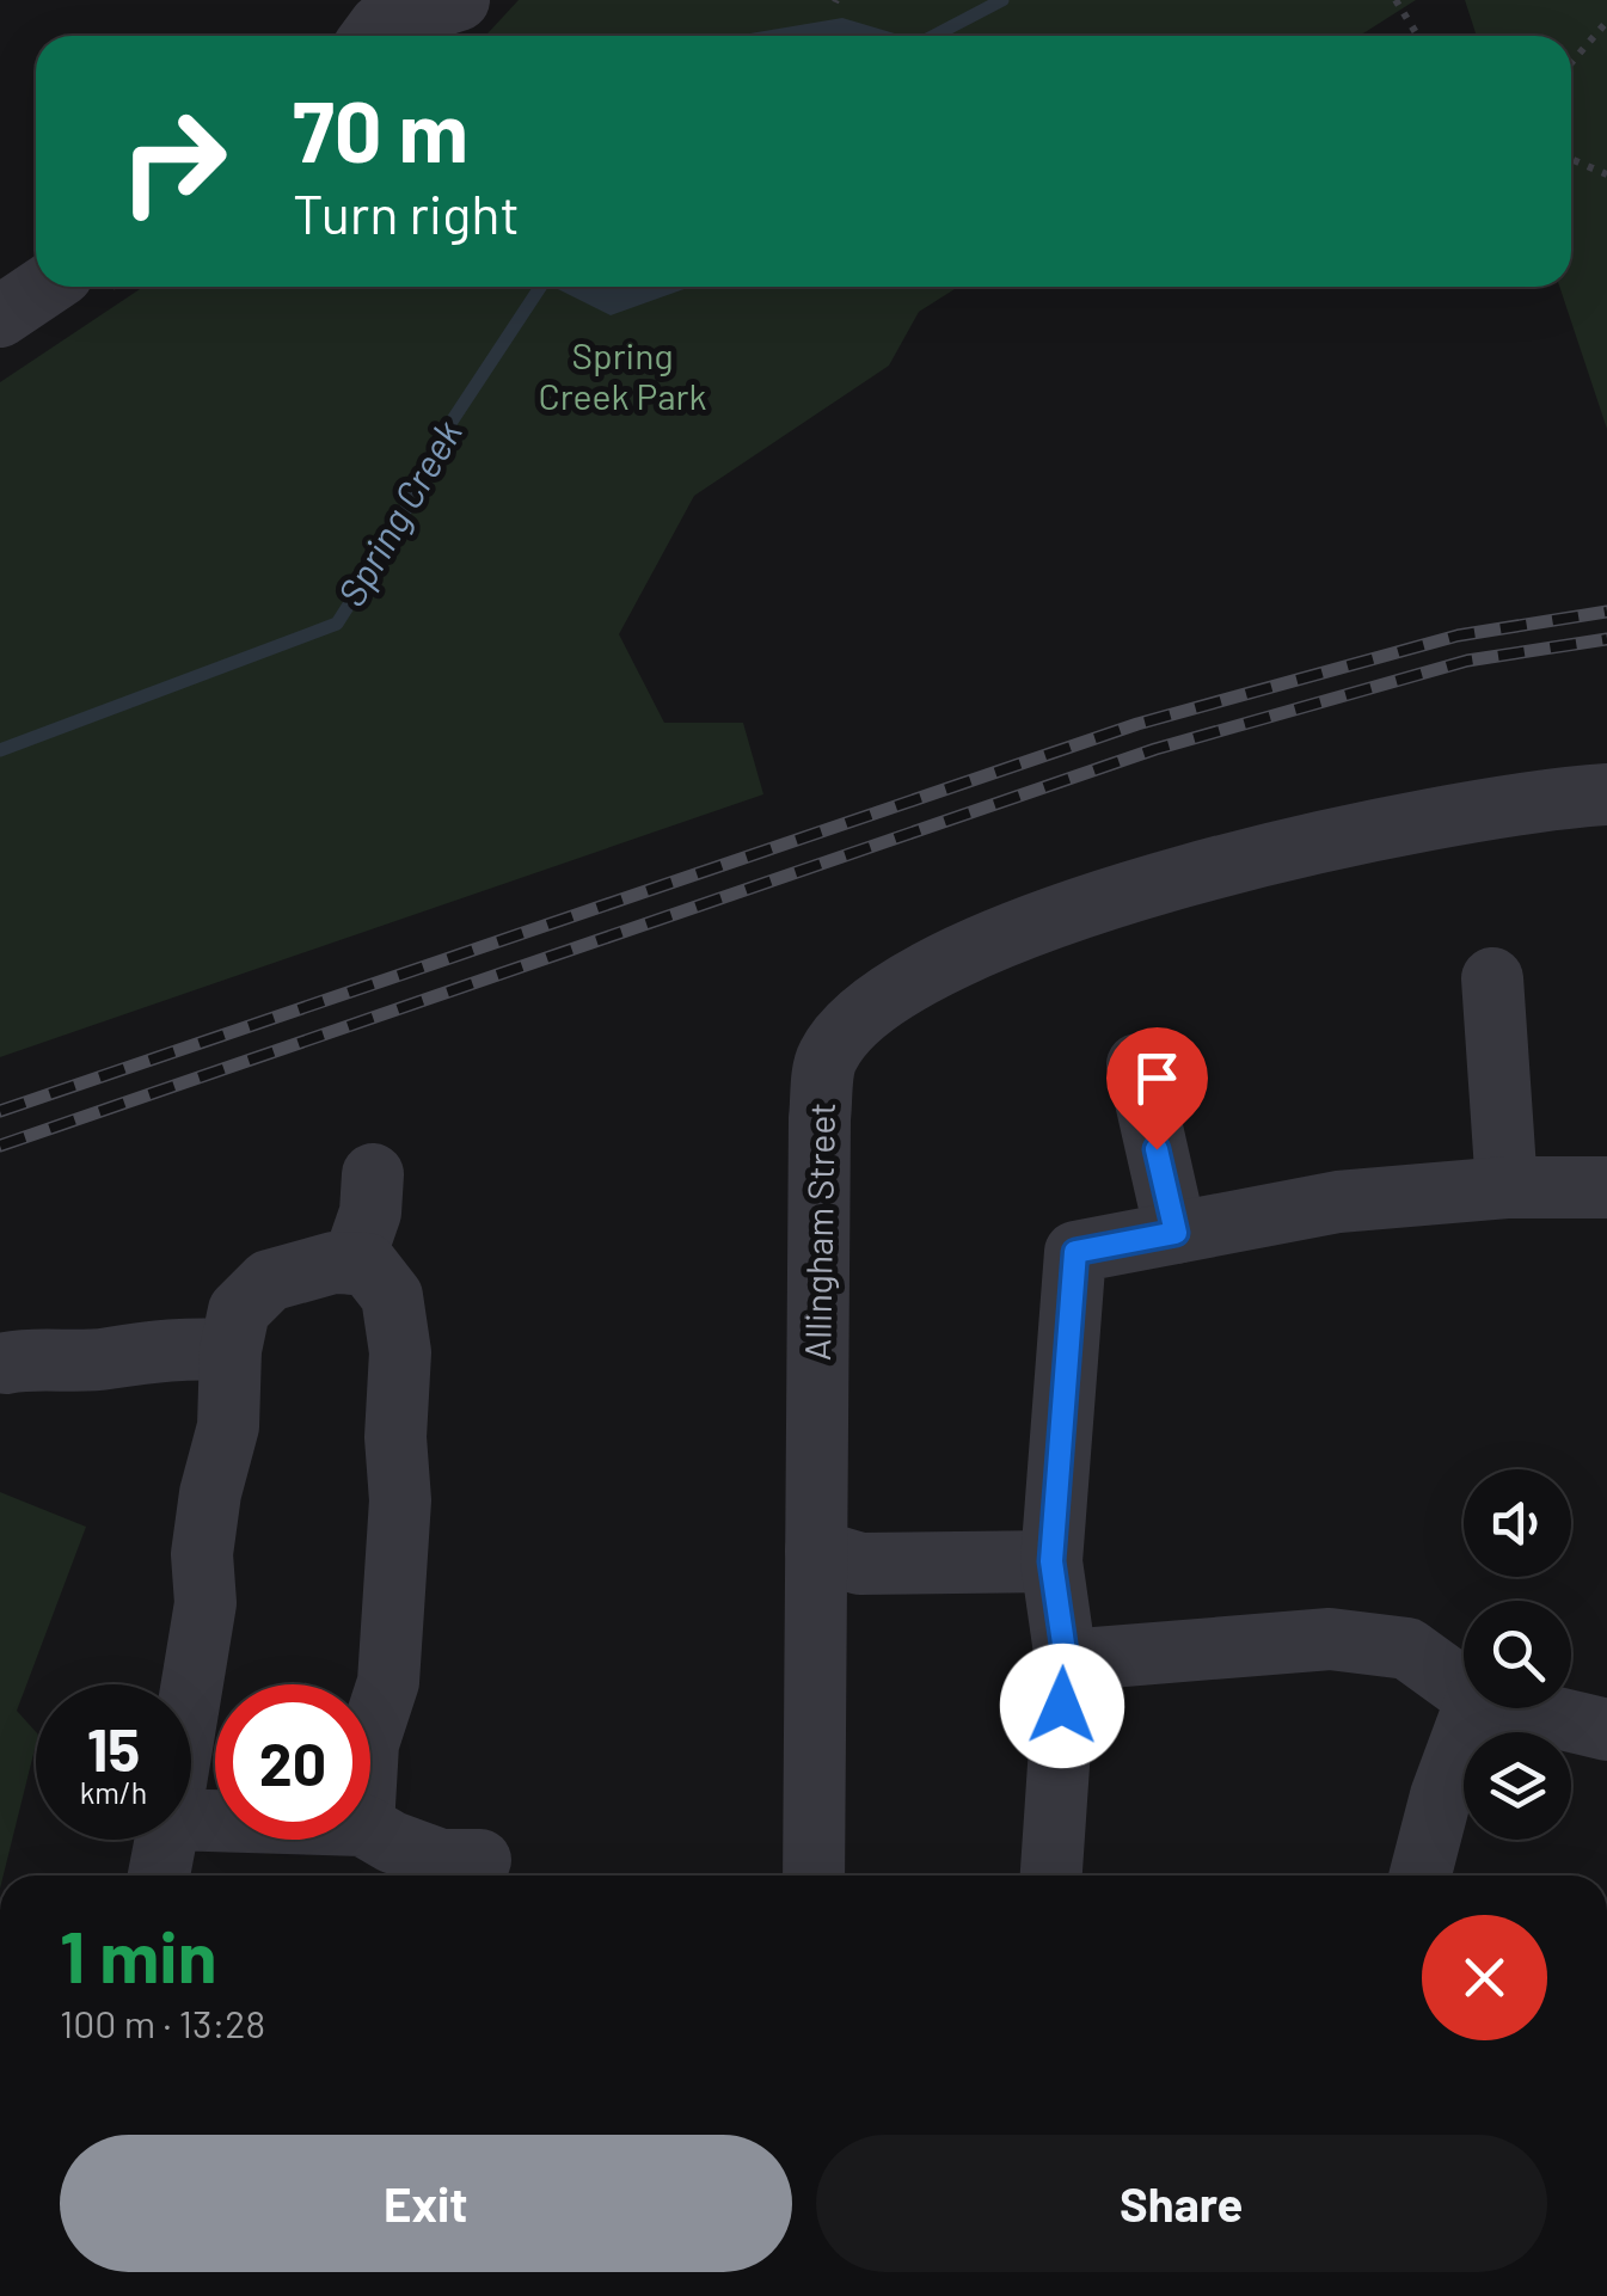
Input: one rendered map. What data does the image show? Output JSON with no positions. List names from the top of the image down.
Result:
{
  "streets": {
    "street": ["Allingham Street"]
  },
  "water": ["Spring Creek"],
  "parks": ["Spring Creek Park"],
  "page": {
    "turn": ["70 m", "Turn right"],
    "speed": "15 km/h",
    "limit": "20",
    "heading": ["1 min", "100 m · 13:28"],
    "buttons": ["Exit", "Share"]
  }
}
